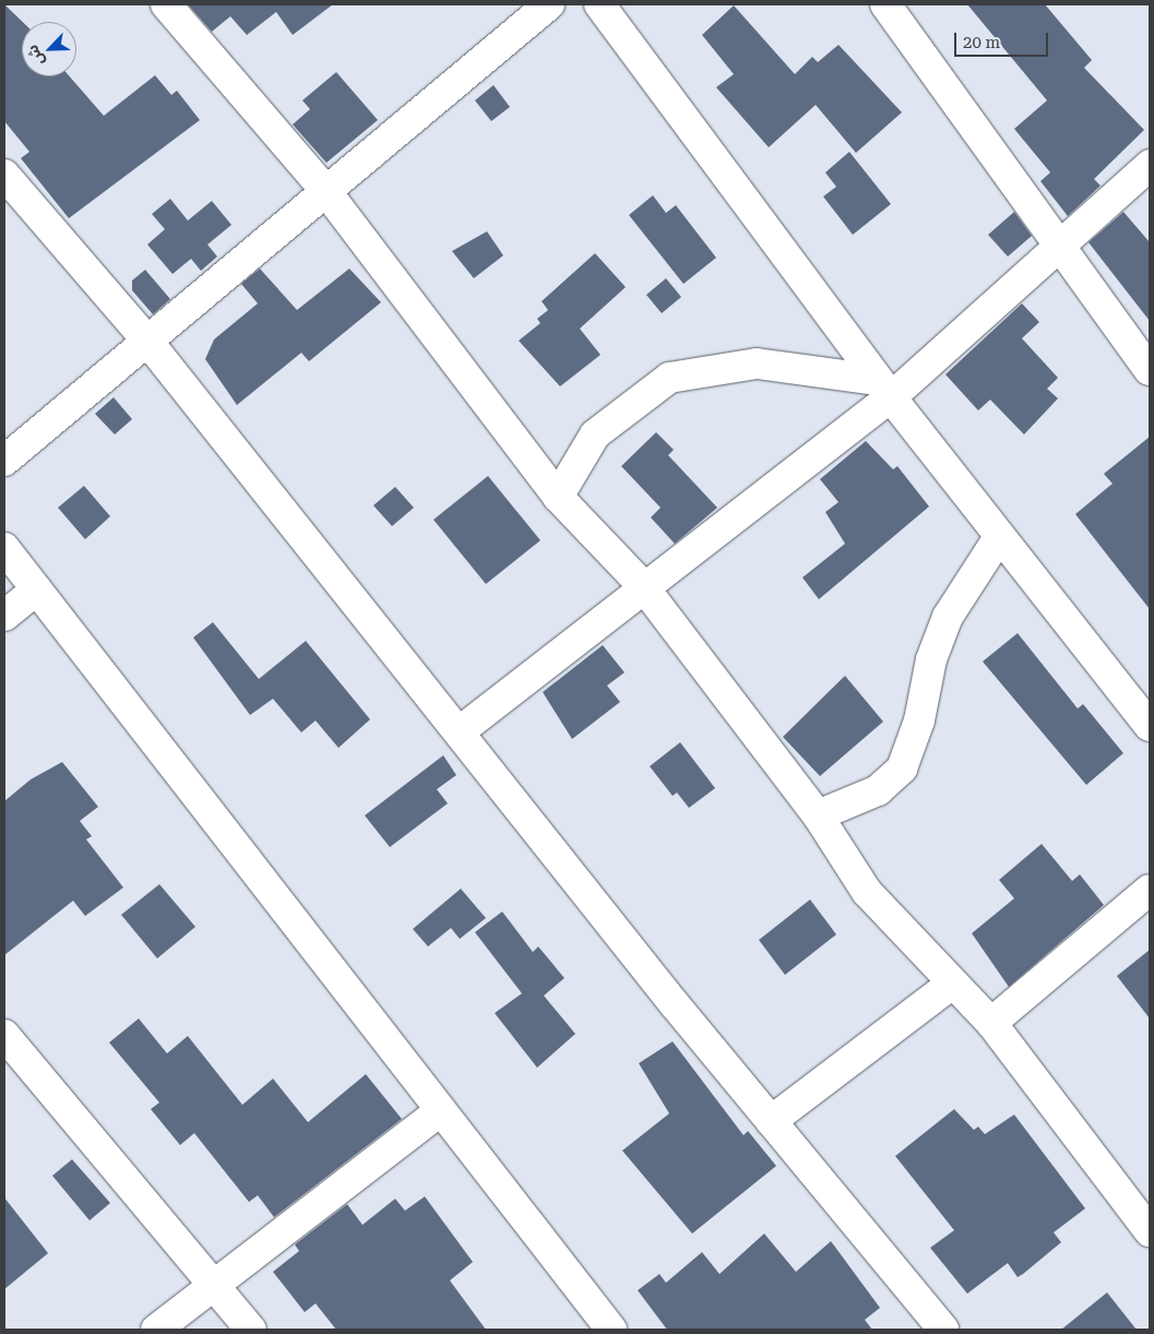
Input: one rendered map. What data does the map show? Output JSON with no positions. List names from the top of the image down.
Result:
{
  "scale_bar": "20 m",
  "north": "bottom left"
}
